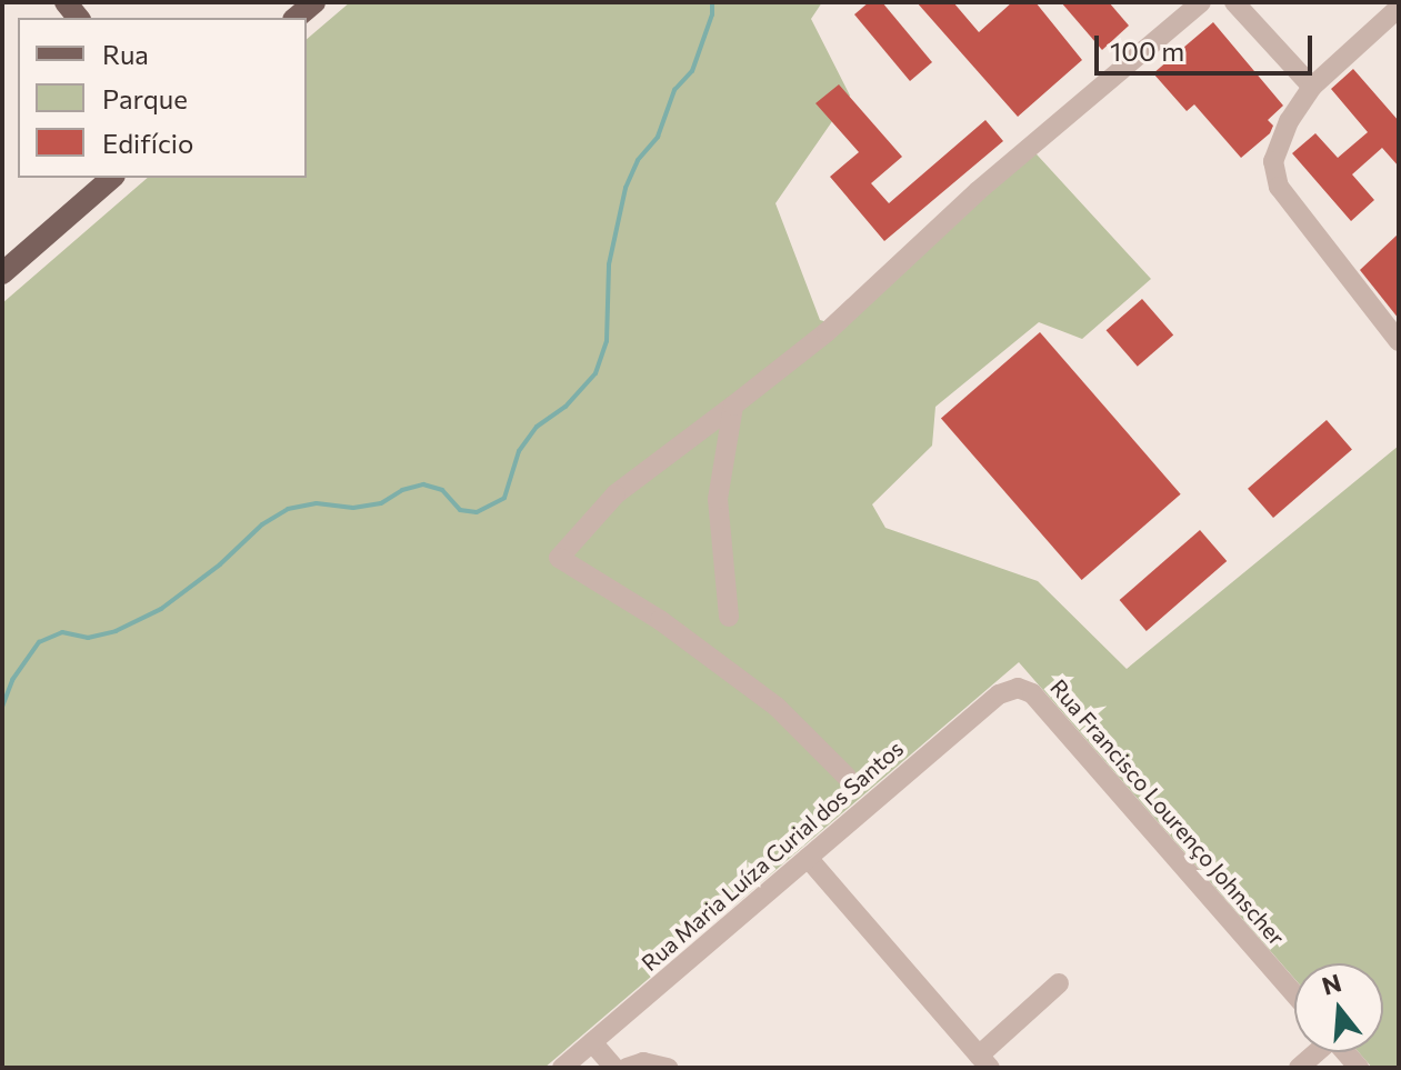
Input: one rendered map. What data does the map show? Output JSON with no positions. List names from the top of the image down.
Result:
{
  "streets": {
    "street": ["Rua Francisco Lourenço Johnscher", "Rua Maria Luíza Curial dos Santos"]
  },
  "crossings": [
    ["Rua Francisco Lourenço Johnscher", "Rua Maria Luíza Curial dos Santos"]
  ],
  "legend": ["Rua", "Parque", "Edifício"],
  "scale_bar": "100 m",
  "north": "top"
}
